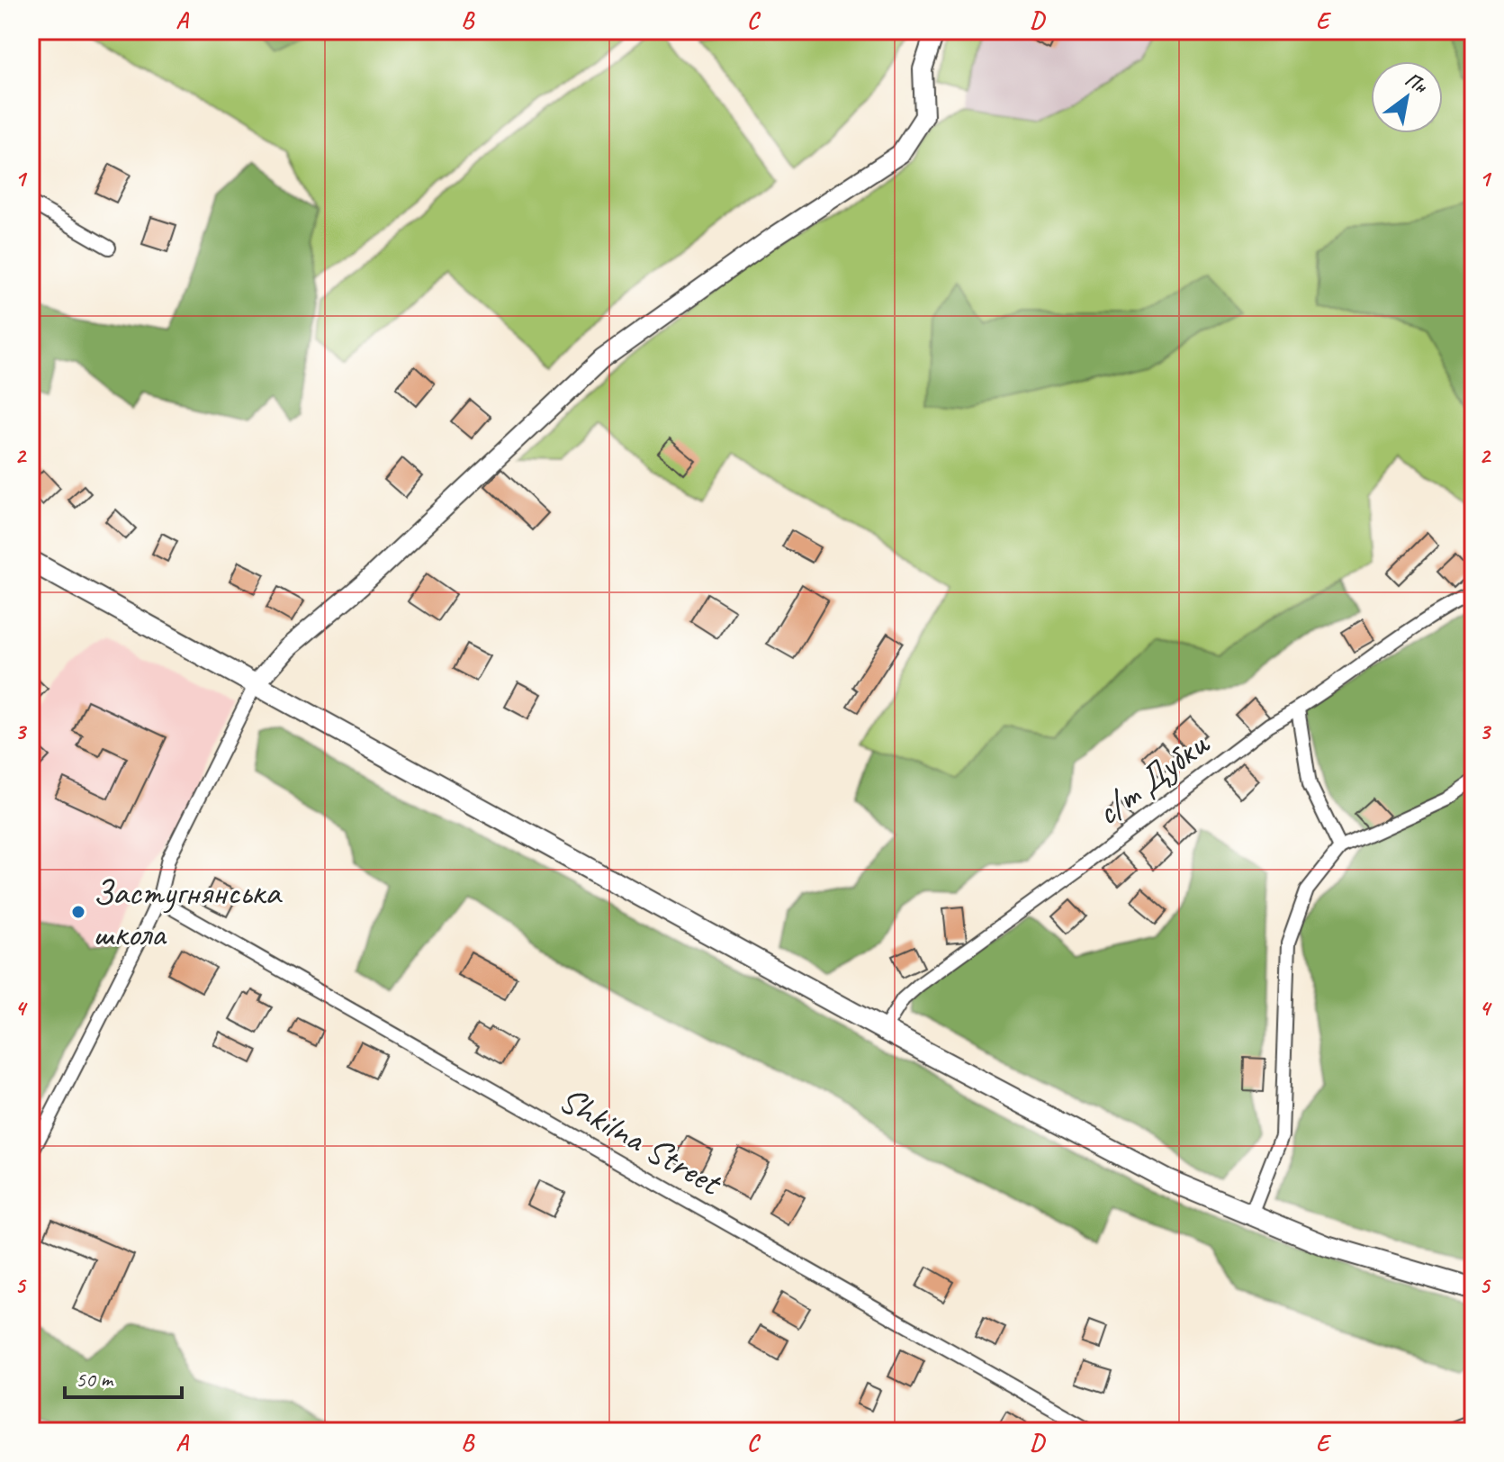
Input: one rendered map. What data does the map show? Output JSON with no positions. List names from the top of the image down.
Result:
{
  "streets": {
    "street": ["с/т Дубки", "Shkilna Street"]
  },
  "places": ["Застугнянська школа"],
  "scale_bar": "50 m",
  "north": "top right",
  "grid": {
    "columns": [
      "A",
      "B",
      "C",
      "D",
      "E"
    ],
    "rows": [
      "1",
      "2",
      "3",
      "4",
      "5"
    ]
  }
}
